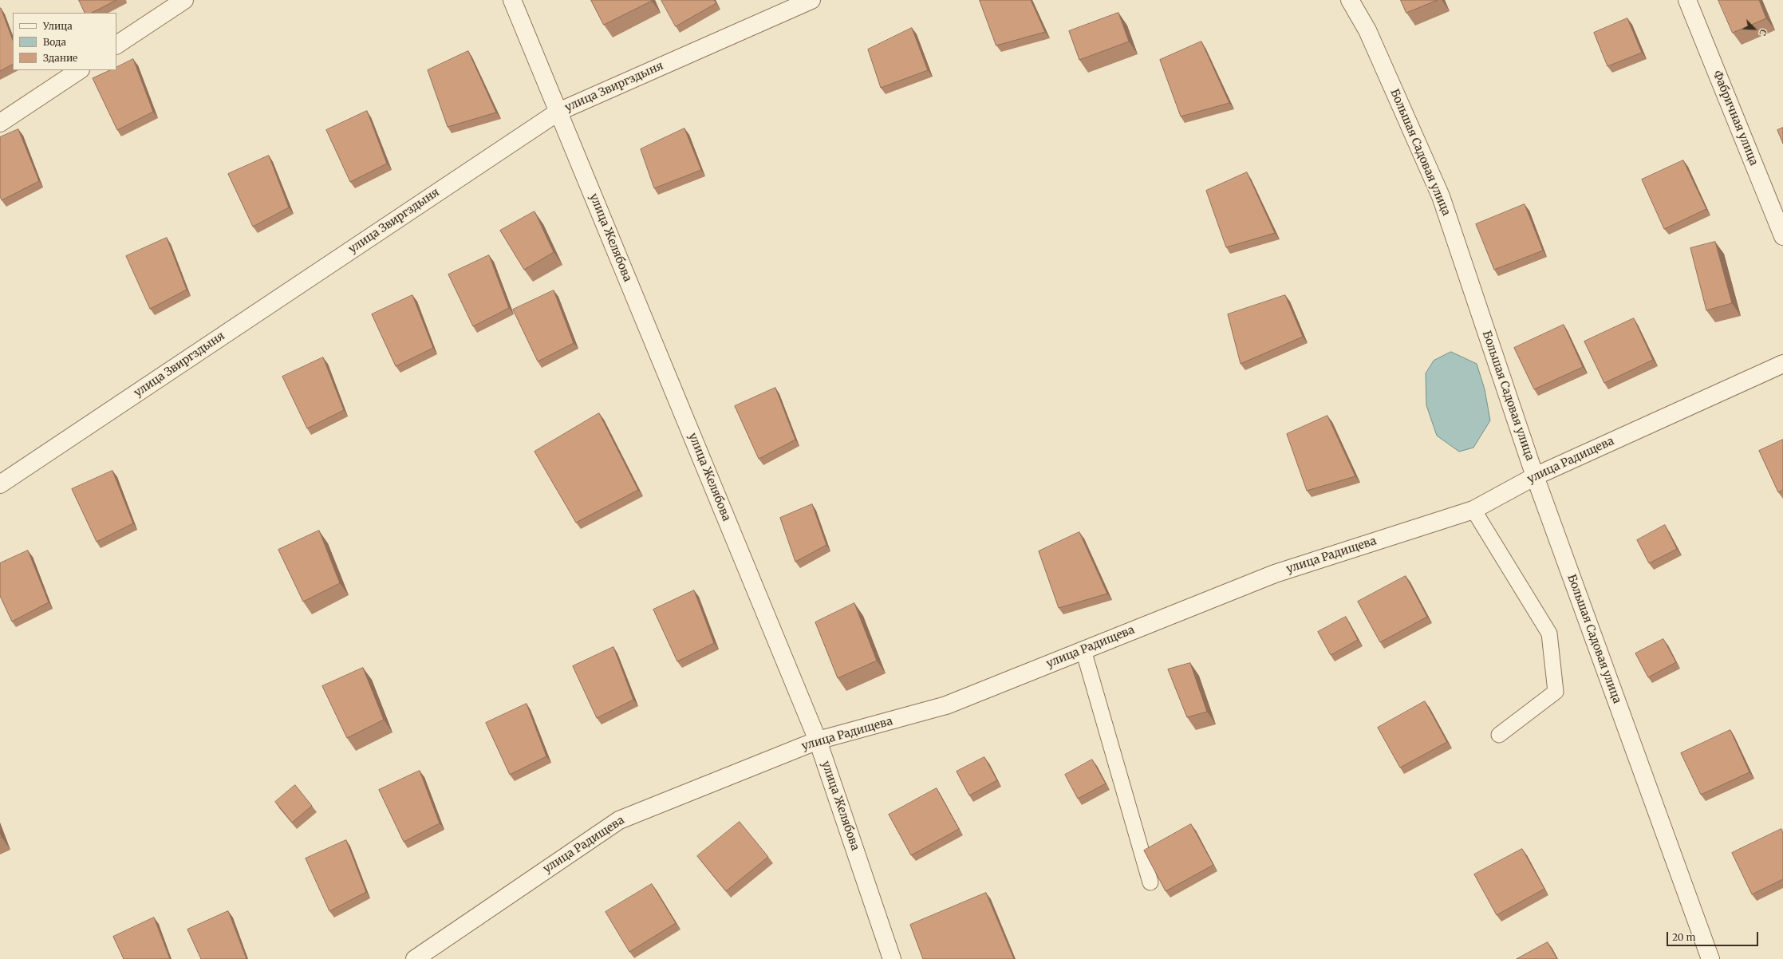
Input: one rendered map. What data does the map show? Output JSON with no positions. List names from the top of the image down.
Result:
{
  "streets": {
    "street": [
      "улица Звиргздыня",
      "Фабричная улица",
      "Большая Садовая улица",
      "улица Желябова",
      "улица Радищева"
    ]
  },
  "crossings": [
    ["улица Звиргздыня", "улица Желябова"],
    ["Большая Садовая улица", "улица Радищева"],
    ["улица Желябова", "улица Радищева"]
  ],
  "legend": ["Улица", "Вода", "Здание"],
  "scale_bar": "20 m",
  "north": "bottom right"
}
